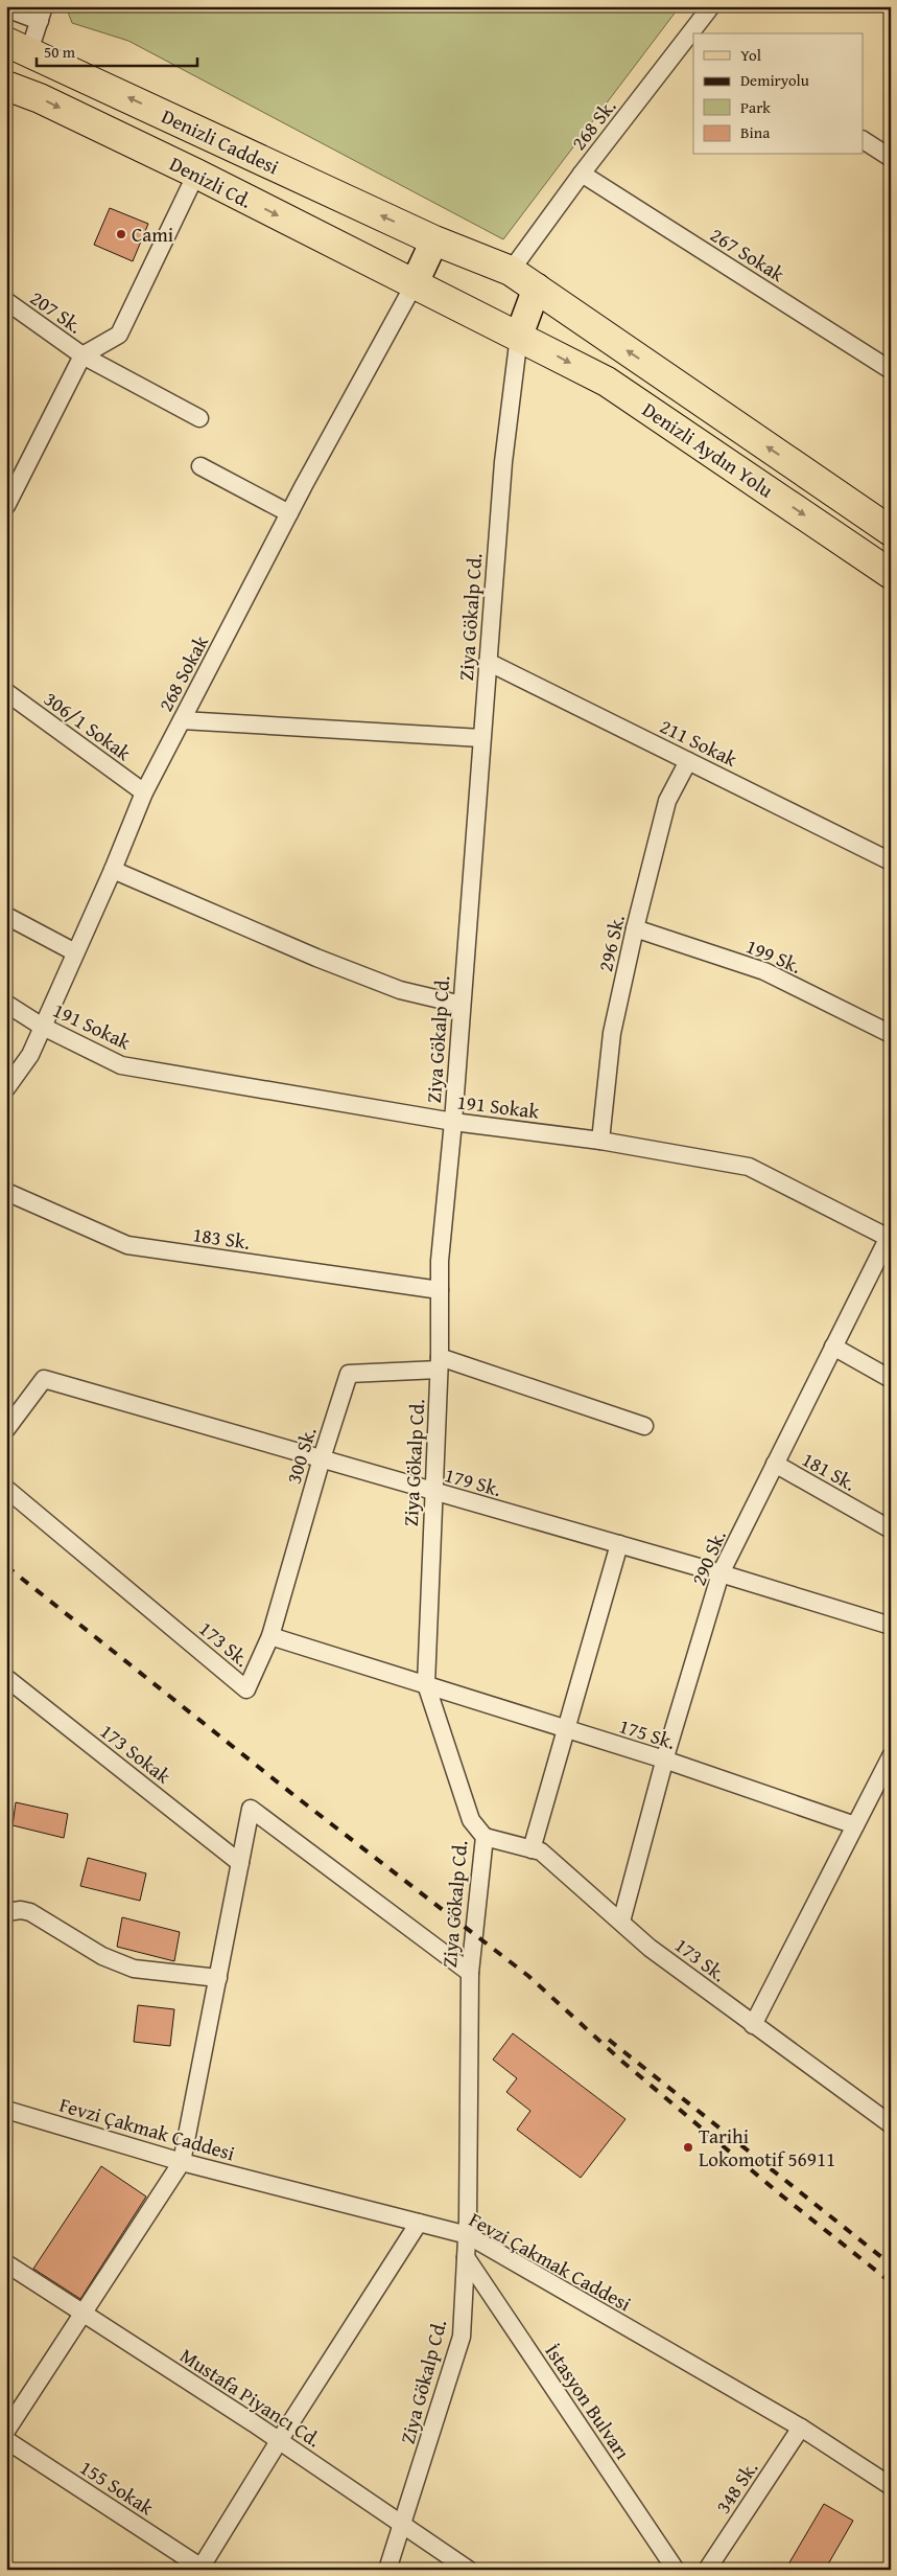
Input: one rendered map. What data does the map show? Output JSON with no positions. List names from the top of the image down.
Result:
{
  "streets": {
    "highway": ["Denizli Caddesi", "Denizli Cd.", "Denizli Aydın Yolu"],
    "street": [
      "268 Sk.",
      "267 Sokak",
      "207 Sk.",
      "Ziya Gökalp Cd.",
      "268 Sokak",
      "306/1 Sokak",
      "211 Sokak",
      "296 Sk.",
      "199 Sk.",
      "191 Sokak",
      "183 Sk.",
      "300 Sk.",
      "181 Sk.",
      "179 Sk.",
      "290 Sk.",
      "173 Sk.",
      "175 Sk.",
      "173 Sokak",
      "Fevzi Çakmak Caddesi",
      "Mustafa Piyancı Cd.",
      "İstasyon Bulvarı",
      "155 Sokak",
      "348 Sk."
    ]
  },
  "crossings": [
    ["268 Sk.", "Denizli Caddesi"],
    ["268 Sk.", "267 Sokak"],
    ["268 Sk.", "Denizli Aydın Yolu"],
    ["Denizli Caddesi", "Denizli Aydın Yolu"],
    ["Denizli Cd.", "Denizli Aydın Yolu"],
    ["Denizli Cd.", "Ziya Gökalp Cd."],
    ["Denizli Cd.", "268 Sokak"],
    ["Denizli Aydın Yolu", "Ziya Gökalp Cd."],
    ["Ziya Gökalp Cd.", "211 Sokak"],
    ["Ziya Gökalp Cd.", "191 Sokak"],
    ["Ziya Gökalp Cd.", "183 Sk."],
    ["Ziya Gökalp Cd.", "300 Sk."],
    ["Ziya Gökalp Cd.", "179 Sk."],
    ["Ziya Gökalp Cd.", "173 Sk."],
    ["Ziya Gökalp Cd.", "175 Sk."],
    ["Ziya Gökalp Cd.", "Fevzi Çakmak Caddesi"],
    ["Ziya Gökalp Cd.", "Mustafa Piyancı Cd."],
    ["Ziya Gökalp Cd.", "İstasyon Bulvarı"],
    ["268 Sokak", "306/1 Sokak"],
    ["268 Sokak", "191 Sokak"],
    ["211 Sokak", "296 Sk."],
    ["296 Sk.", "199 Sk."],
    ["296 Sk.", "191 Sokak"],
    ["191 Sokak", "290 Sk."],
    ["300 Sk.", "179 Sk."],
    ["300 Sk.", "173 Sk."],
    ["181 Sk.", "290 Sk."],
    ["179 Sk.", "290 Sk."],
    ["290 Sk.", "173 Sk."],
    ["290 Sk.", "175 Sk."],
    ["173 Sk.", "175 Sk."],
    ["Fevzi Çakmak Caddesi", "348 Sk."]
  ],
  "one_way": ["Denizli Caddesi", "Denizli Cd."],
  "places": ["Cami", "Tarihi Lokomotif 56911"],
  "legend": [
    "Yol",
    "Demiryolu",
    "Park",
    "Bina"
  ],
  "scale_bar": "50 m"
}
